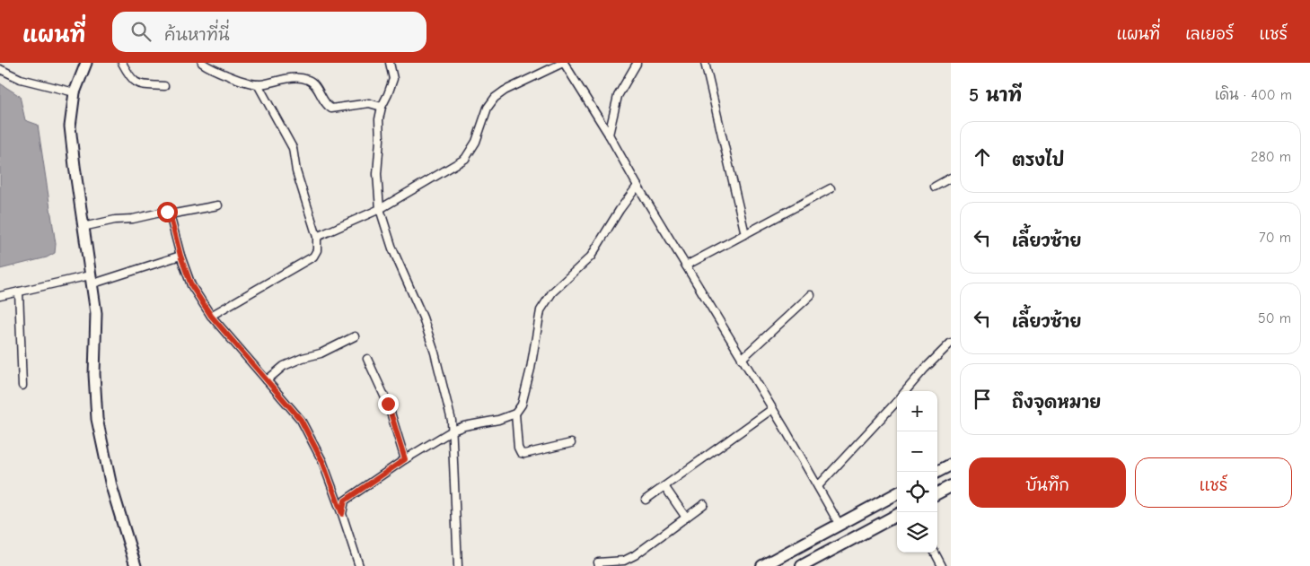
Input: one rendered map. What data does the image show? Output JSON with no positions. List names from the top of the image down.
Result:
{
  "page": {
    "header": "แผนที่",
    "search": "ค้นหาที่นี่",
    "nav": ["แผนที่", "เลเยอร์", "แชร์"],
    "heading": ["5 นาที", "เดิน · 400 m"],
    "list": [
      ["ตรงไป", "280 m"],
      ["เลี้ยวซ้าย", "70 m"],
      ["เลี้ยวซ้าย", "50 m"],
      "ถึงจุดหมาย"
    ],
    "map_buttons": ["+", "−"],
    "buttons": ["บันทึก", "แชร์"]
  }
}
